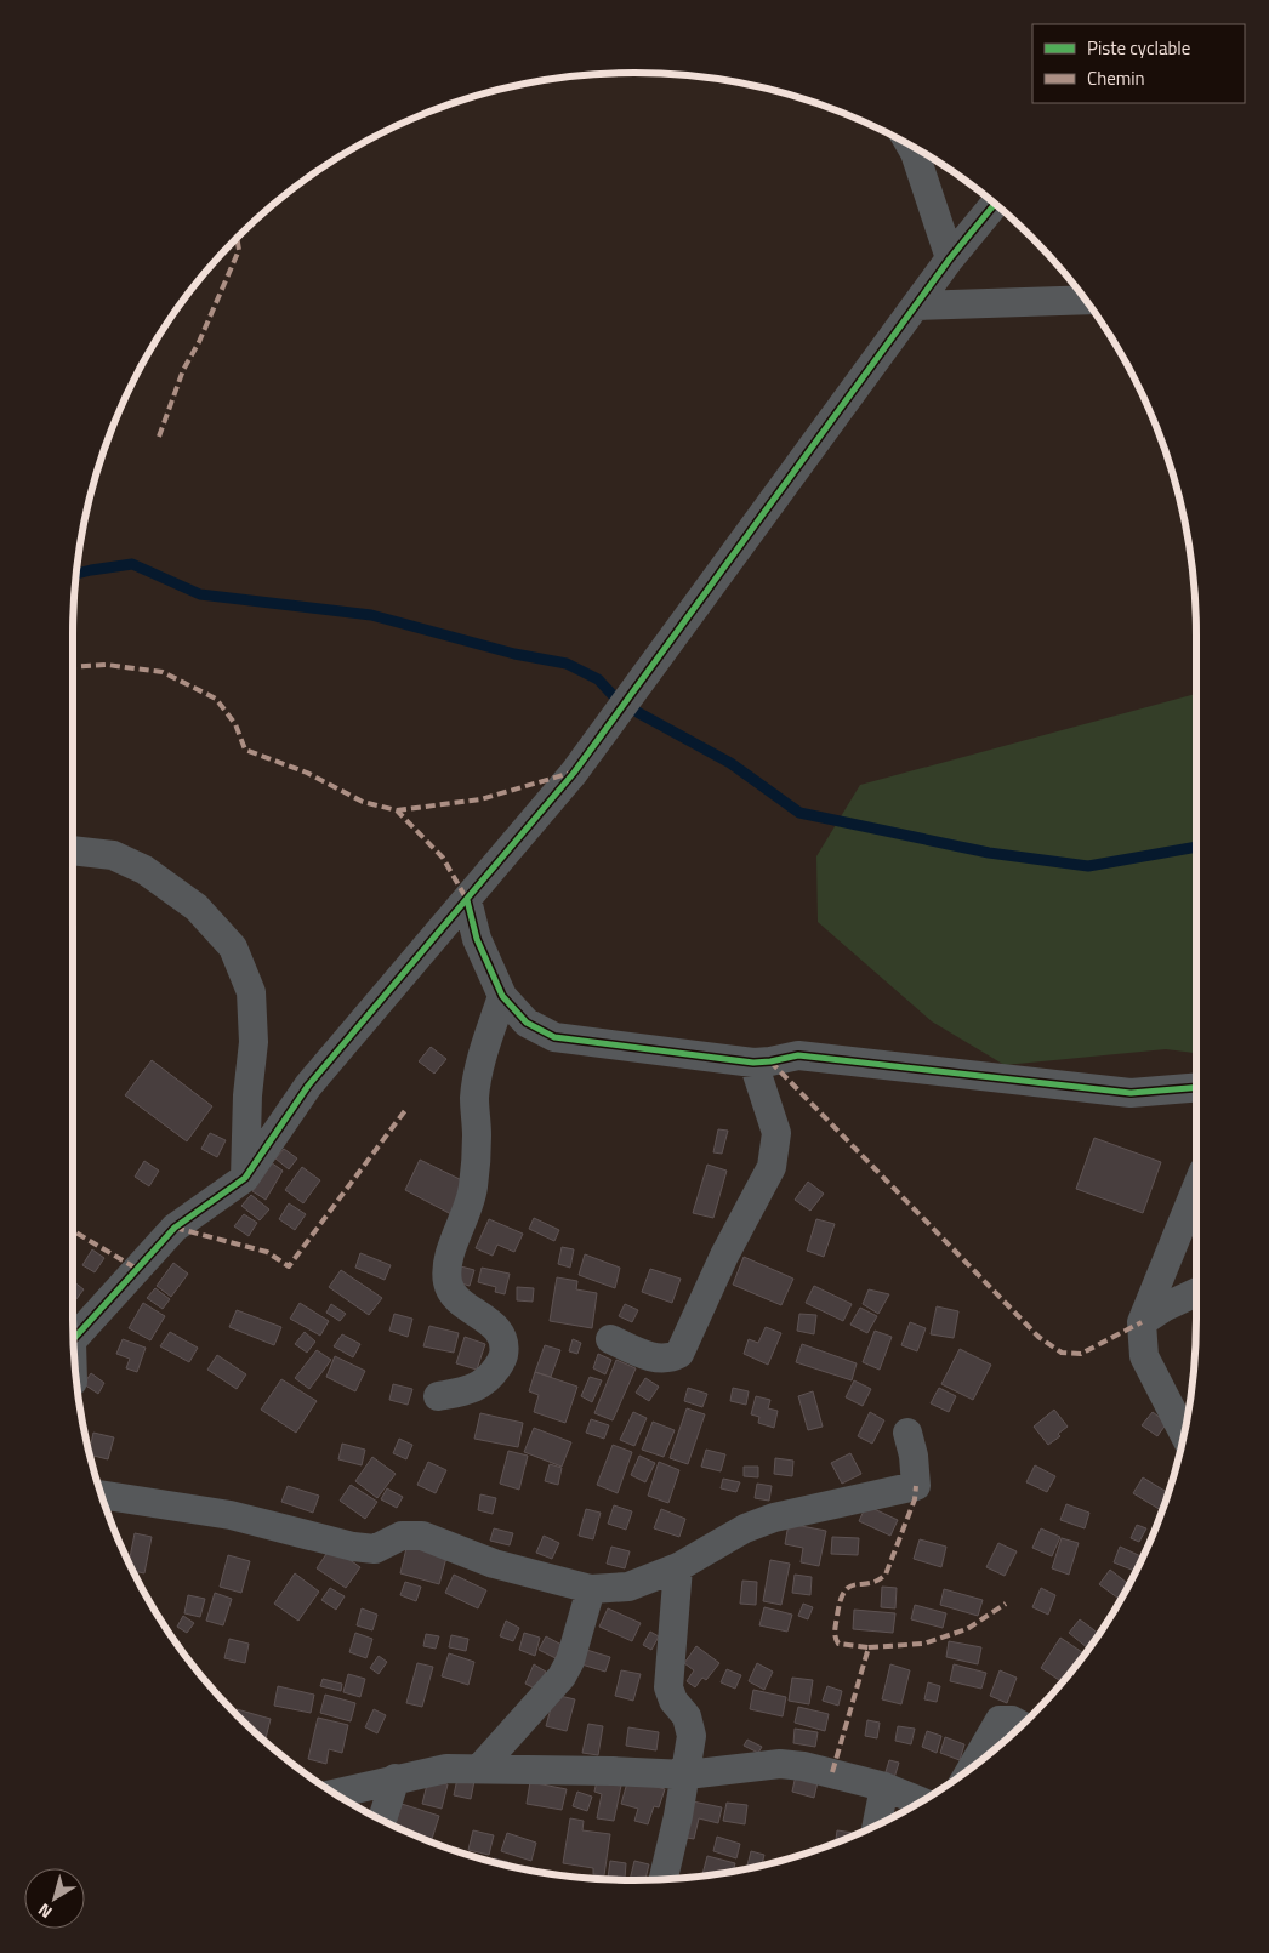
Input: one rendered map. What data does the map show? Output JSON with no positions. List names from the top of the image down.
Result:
{
  "legend": ["Piste cyclable", "Chemin"],
  "north": "bottom left"
}
